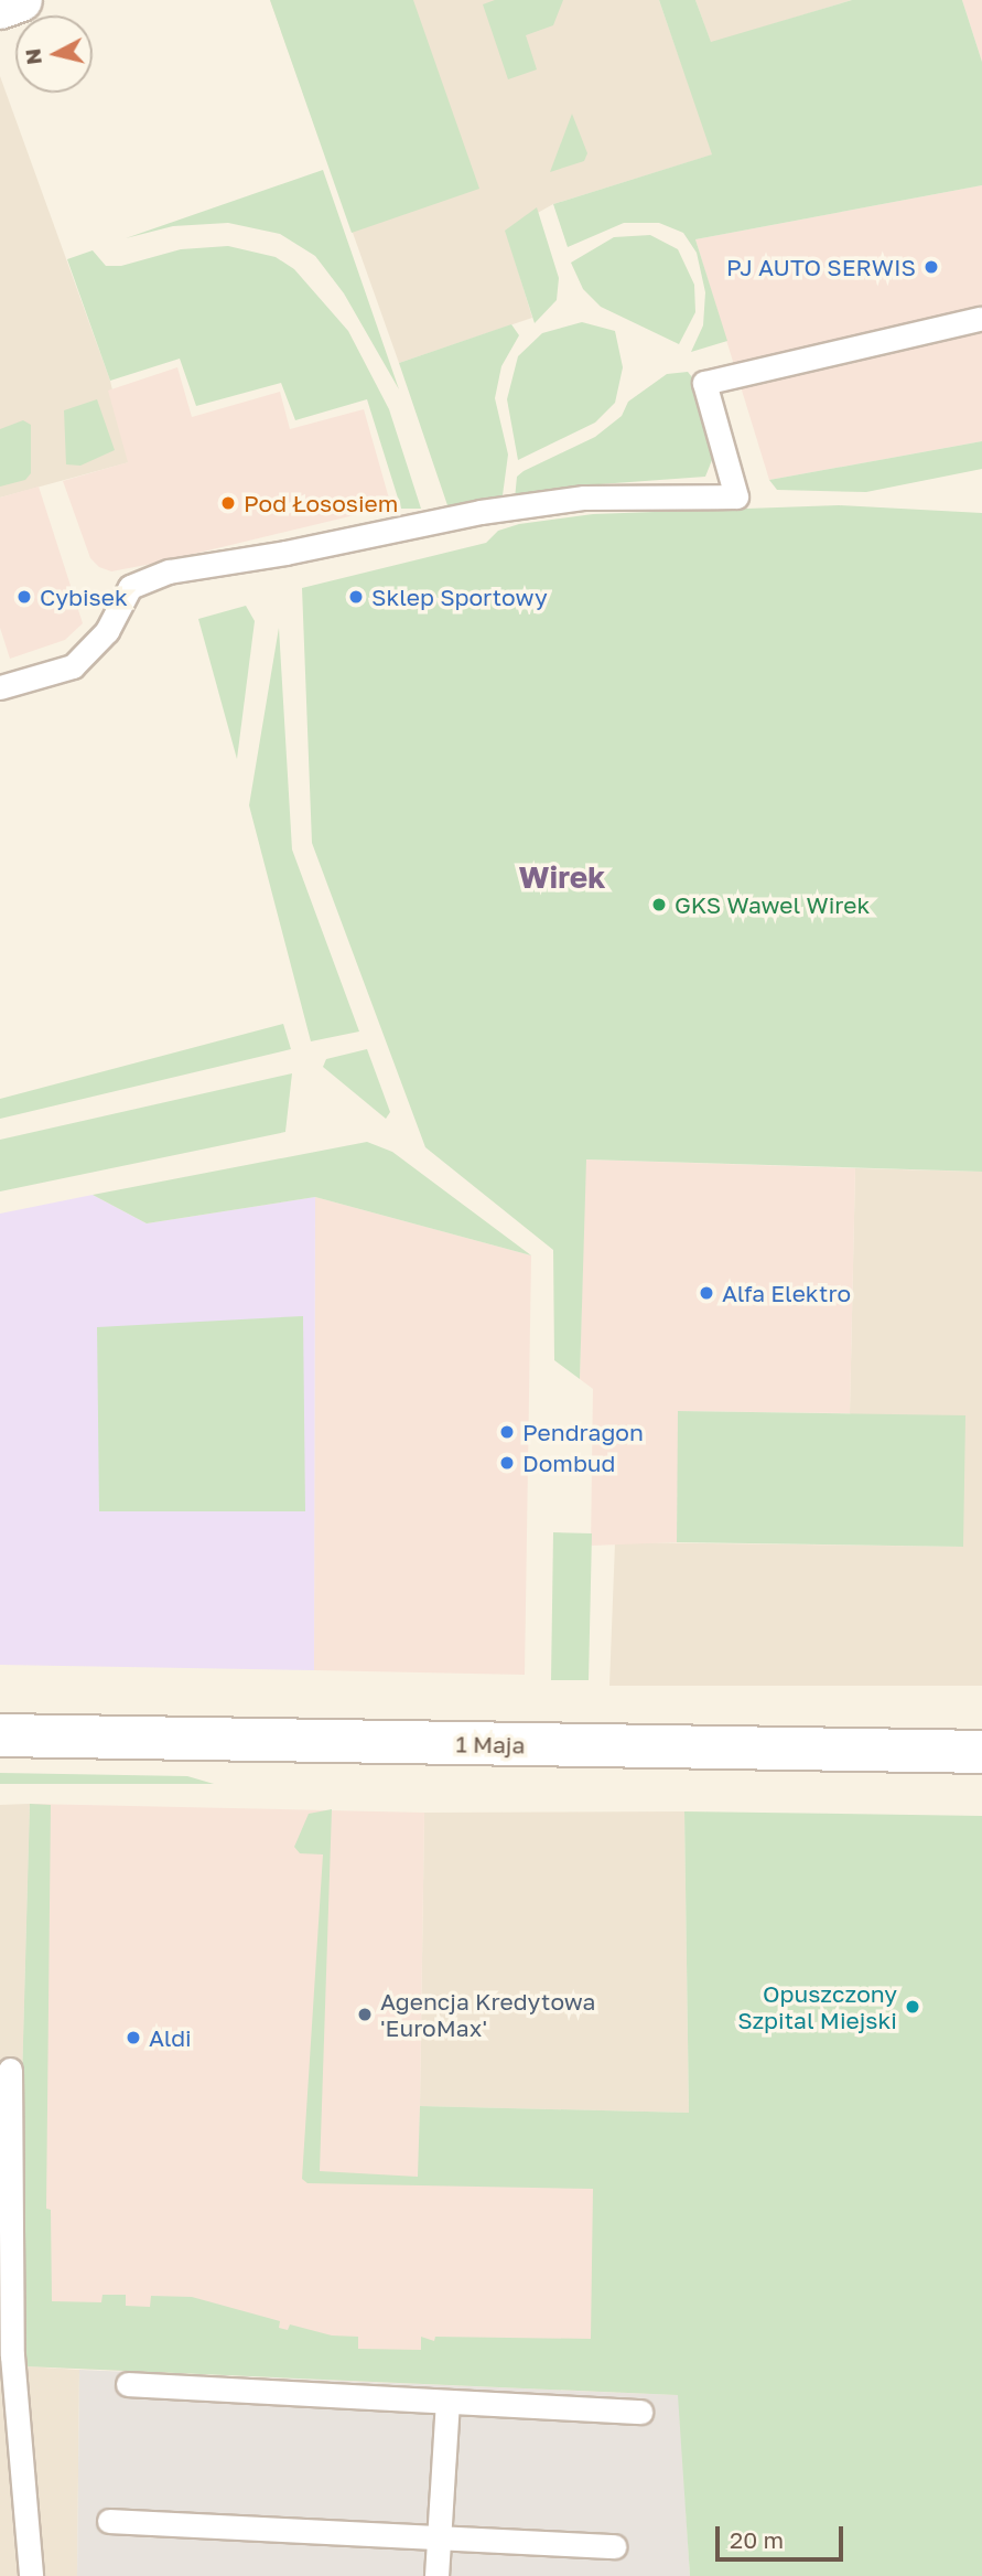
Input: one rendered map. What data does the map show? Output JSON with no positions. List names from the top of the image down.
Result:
{
  "streets": {
    "street": ["1 Maja"]
  },
  "districts": ["Wirek"],
  "places": [
    "PJ AUTO SERWIS",
    "Pod Łososiem",
    "Cybisek",
    "Sklep Sportowy",
    "GKS Wawel Wirek",
    "Alfa Elektro",
    "Pendragon",
    "Dombud",
    "Opuszczony Szpital Miejski",
    "Agencja Kredytowa 'EuroMax'",
    "Aldi"
  ],
  "scale_bar": "20 m",
  "north": "left"
}
